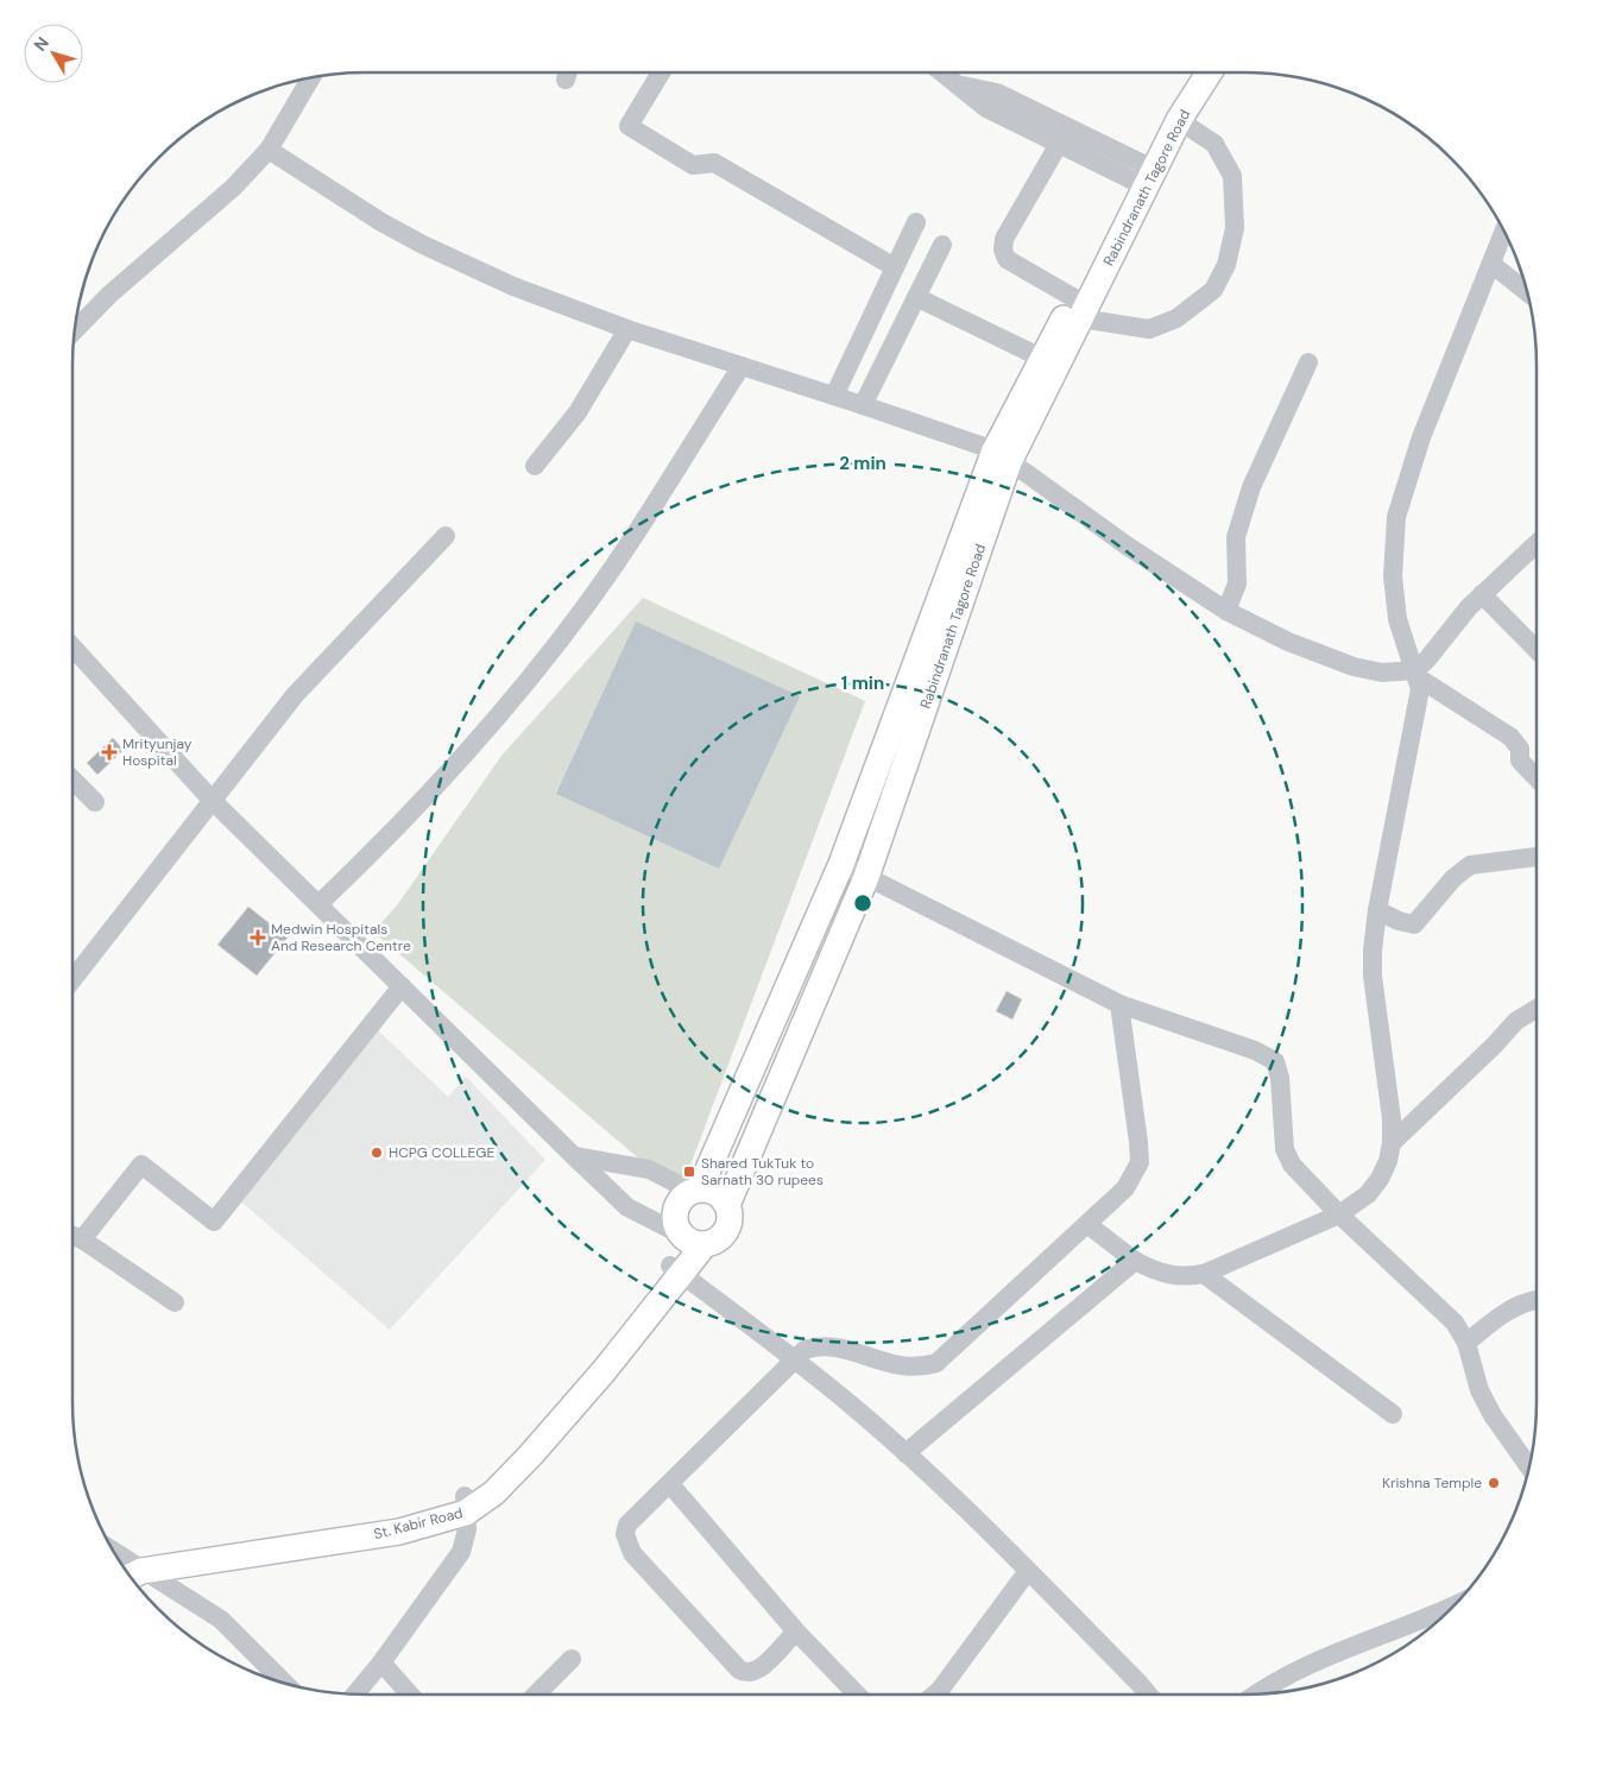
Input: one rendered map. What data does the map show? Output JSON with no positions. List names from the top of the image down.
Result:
{
  "streets": {
    "main road": ["Rabindranath Tagore Road", "St. Kabir Road"]
  },
  "crossings": [
    ["Rabindranath Tagore Road", "St. Kabir Road"]
  ],
  "places": {
    "health": ["Mrityunjay Hospital", "Medwin Hospitals And Research Centre"],
    "other": ["HCPG COLLEGE", "Krishna Temple"],
    "transit": ["Shared TukTuk to Sarnath 30 rupees"]
  },
  "north": "top left",
  "rings": ["2 min", "1 min"]
}
